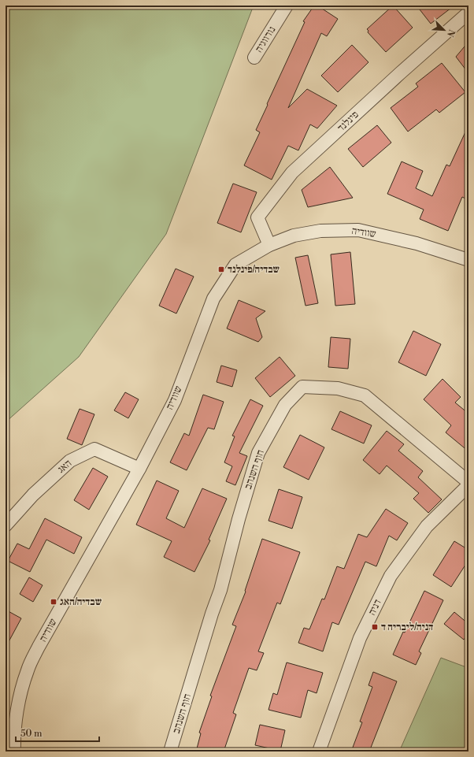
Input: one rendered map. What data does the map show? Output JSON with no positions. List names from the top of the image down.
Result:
{
  "streets": {
    "street": [
      "נורווגיה",
      "פינלנד",
      "שוודיה",
      "האג",
      "חוף השנהב",
      "דניה"
    ]
  },
  "crossings": [
    ["פינלנד", "שוודיה"],
    ["שוודיה", "האג"]
  ],
  "places": {
    "transit": ["שבדיה/פינלנד", "שבדיה/האג", "דניה/ליבריה ד"]
  },
  "scale_bar": "50 m",
  "north": "bottom right"
}
